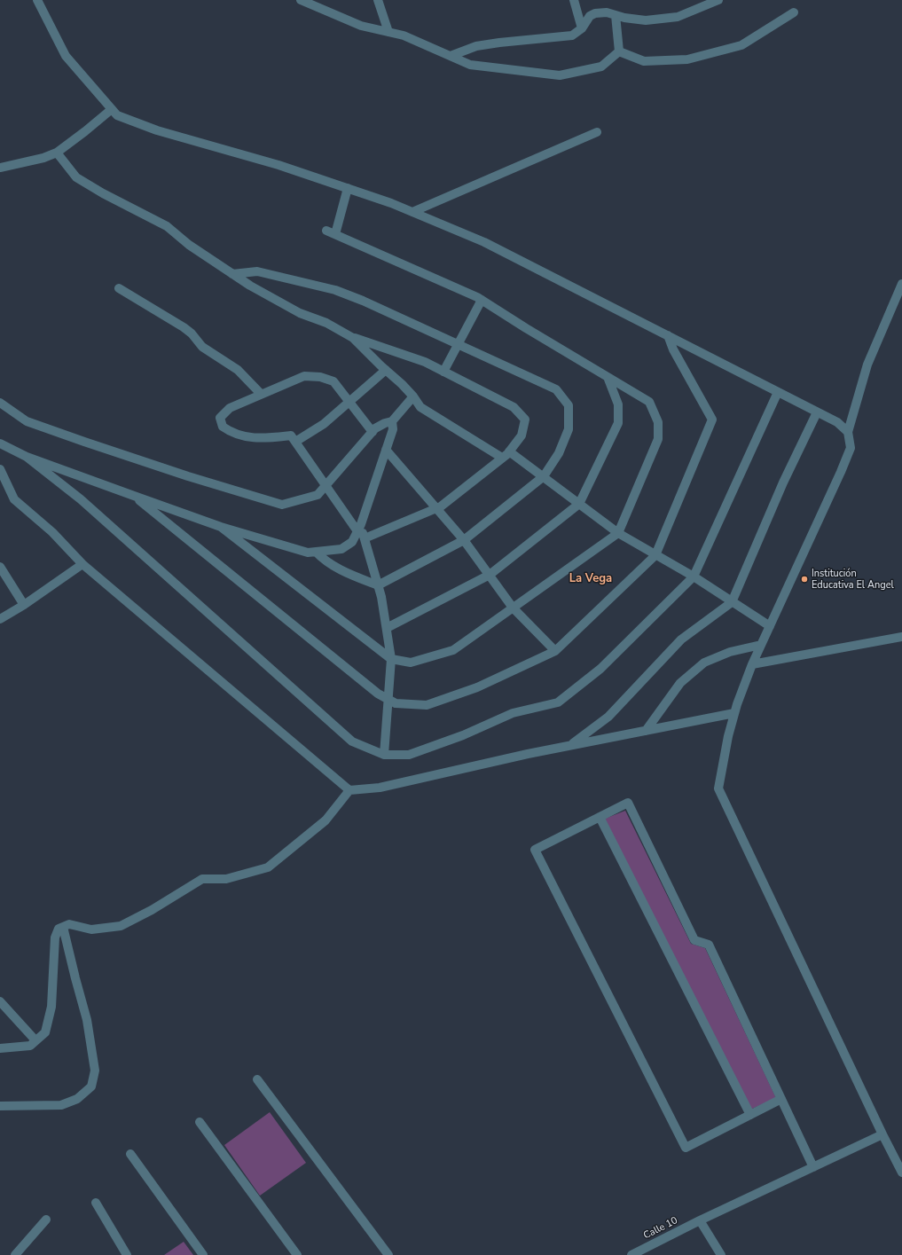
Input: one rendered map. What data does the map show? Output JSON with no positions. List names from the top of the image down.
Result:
{
  "streets": {
    "street": ["Calle 10"]
  },
  "districts": ["La Vega"],
  "places": ["Institución Educativa El Angel"]
}
